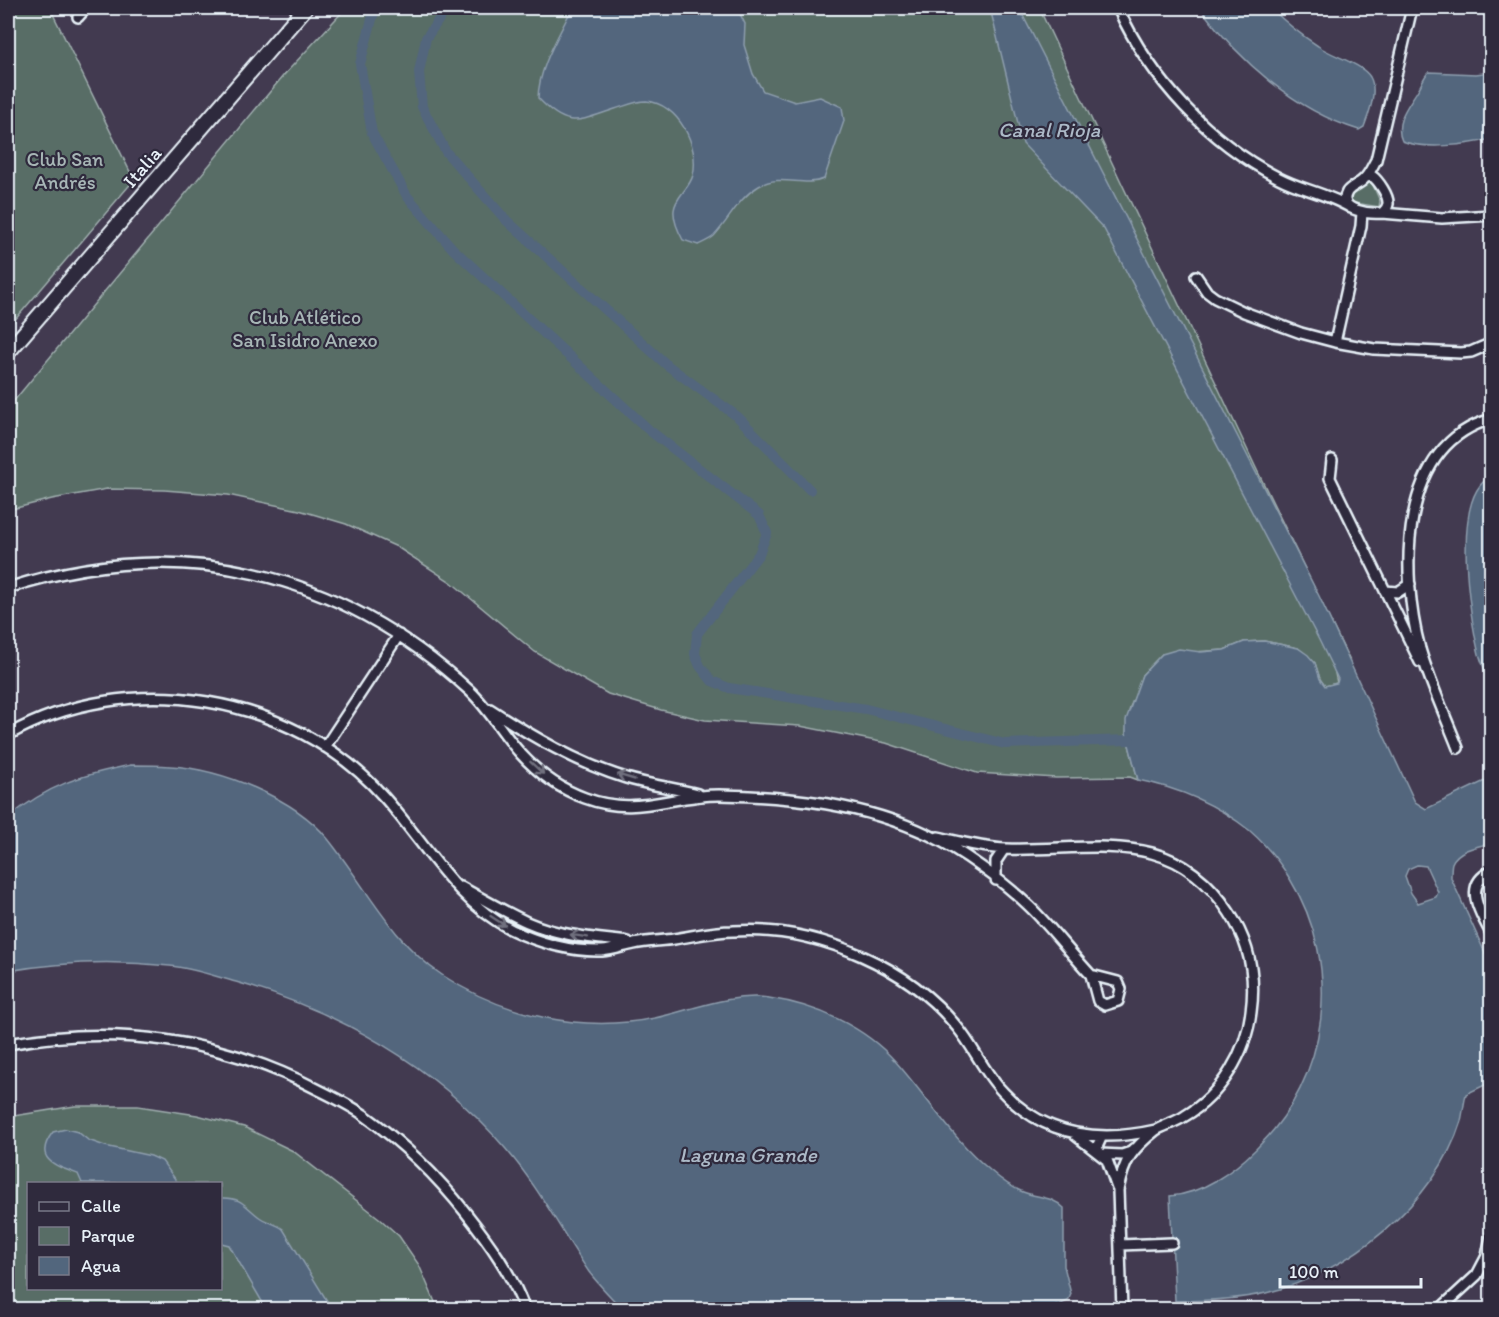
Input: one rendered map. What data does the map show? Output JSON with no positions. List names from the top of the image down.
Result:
{
  "streets": {
    "street": ["Italia"]
  },
  "water": ["Canal Rioja", "Laguna Grande"],
  "parks": ["Club San Andrés", "Club Atlético San Isidro Anexo"],
  "legend": ["Calle", "Parque", "Agua"],
  "scale_bar": "100 m"
}
